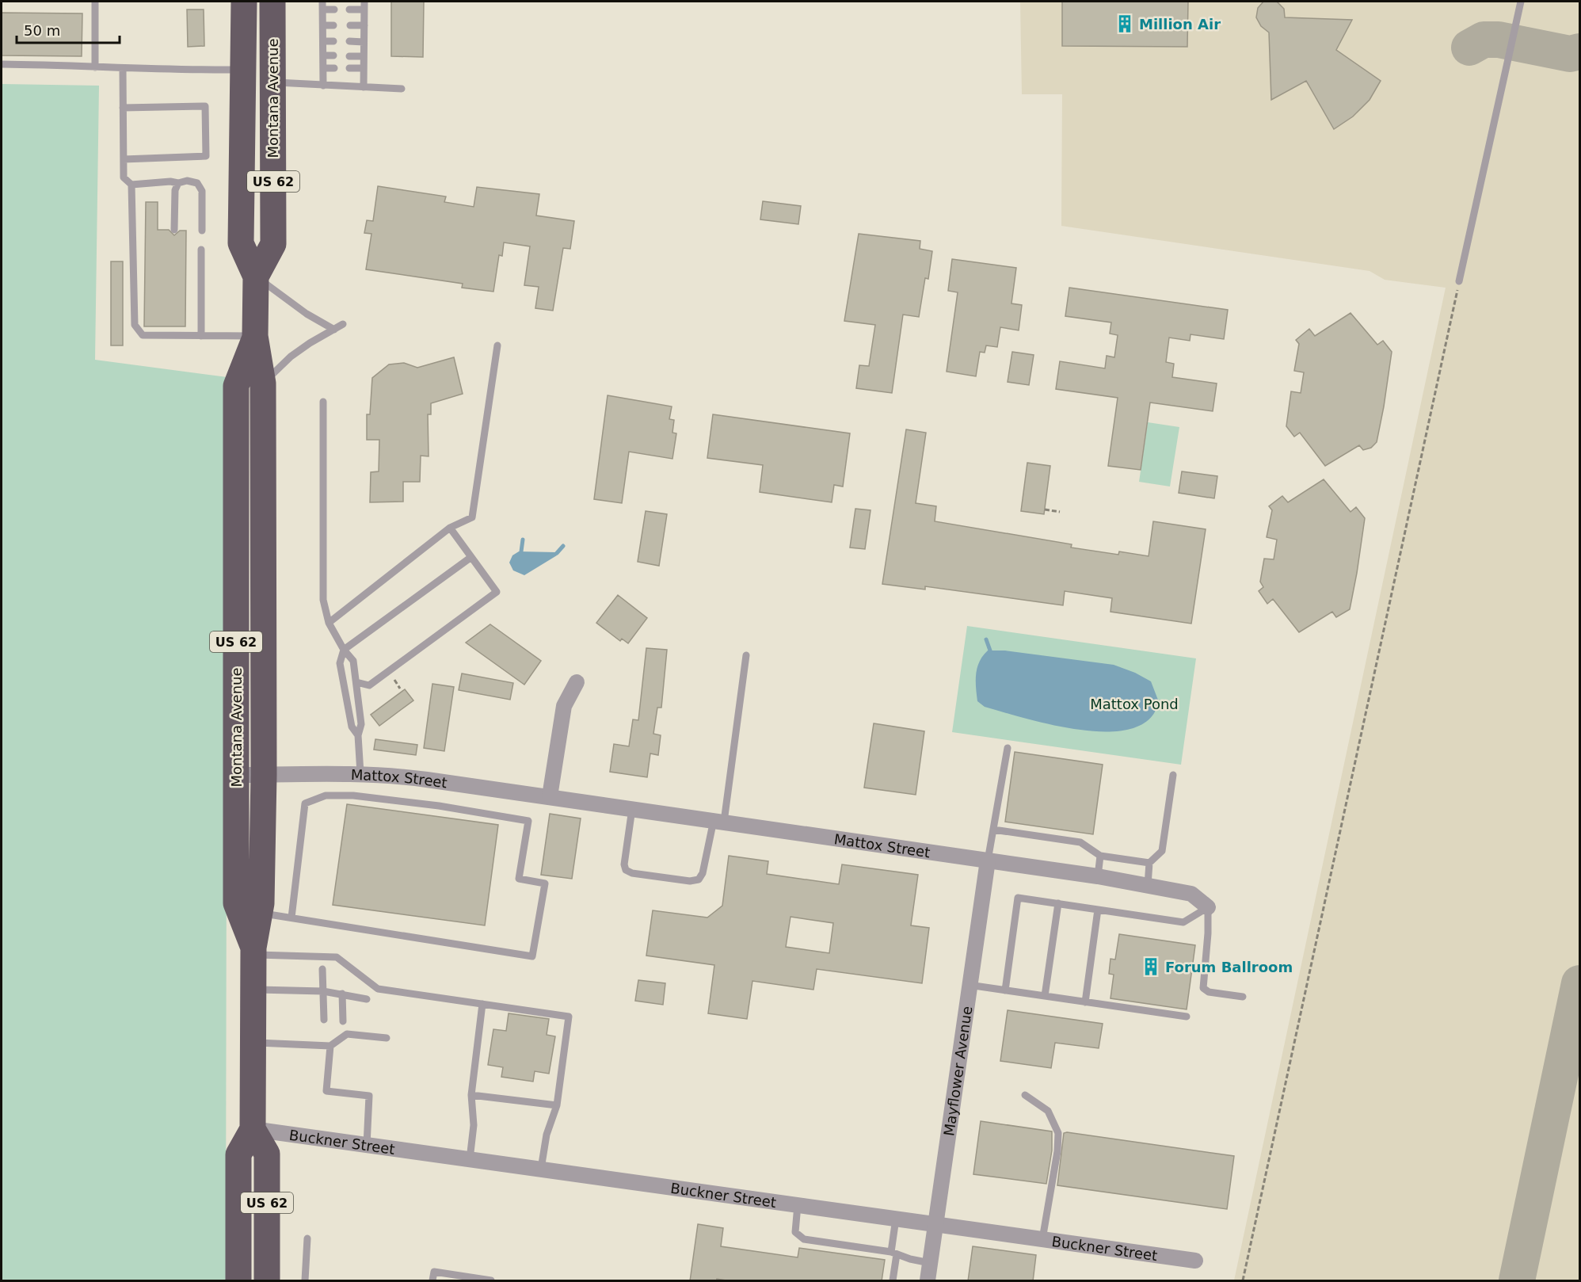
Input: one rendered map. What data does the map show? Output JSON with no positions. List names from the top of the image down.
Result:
{
  "streets": {
    "highway": ["Montana Avenue", "US 62"],
    "street": ["Mattox Street", "Mayflower Avenue", "Buckner Street"]
  },
  "crossings": [
    ["Montana Avenue", "US 62"],
    ["Montana Avenue", "Mattox Street"],
    ["Montana Avenue", "Buckner Street"],
    ["US 62", "Buckner Street"],
    ["Mattox Street", "Mayflower Avenue"],
    ["Mayflower Avenue", "Buckner Street"]
  ],
  "parks": ["Mattox Pond"],
  "places": {
    "building": ["Million Air", "Forum Ballroom"]
  },
  "scale_bar": "50 m"
}
